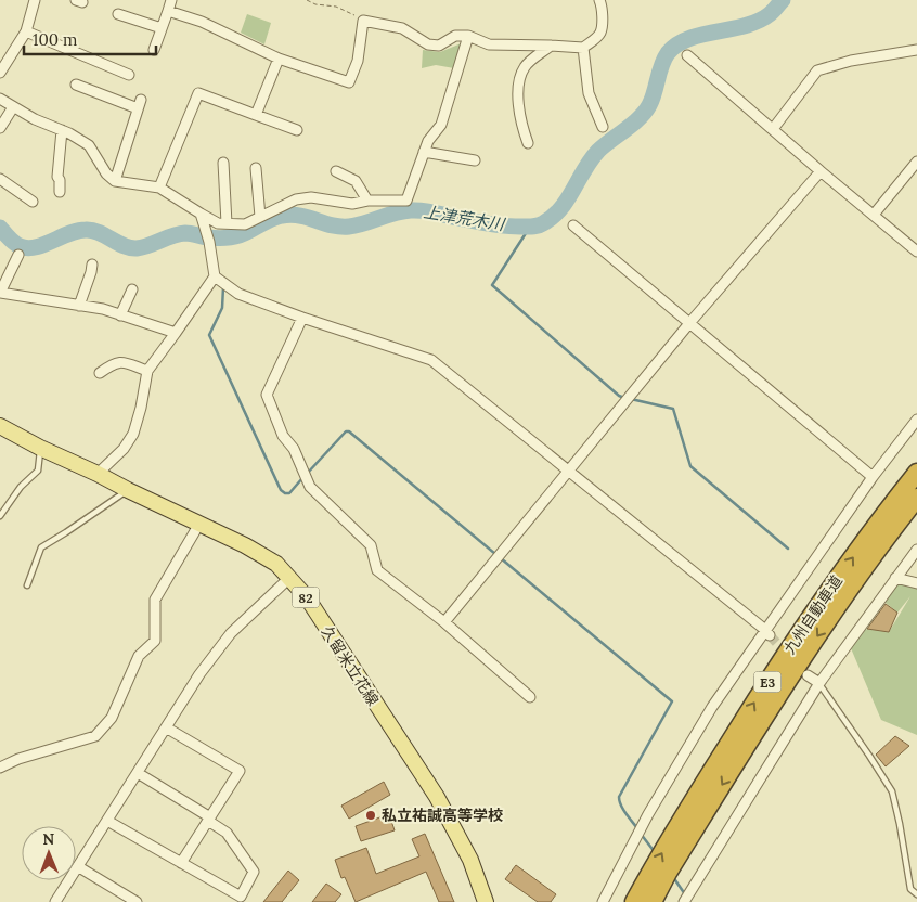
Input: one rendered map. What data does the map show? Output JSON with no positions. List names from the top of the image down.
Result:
{
  "streets": {
    "highway": ["九州自動車道", "E3"],
    "main road": ["82", "久留米立花線"]
  },
  "water": ["上津荒木川"],
  "places": ["私立祐誠高等学校"],
  "scale_bar": "100 m",
  "north": "top"
}
